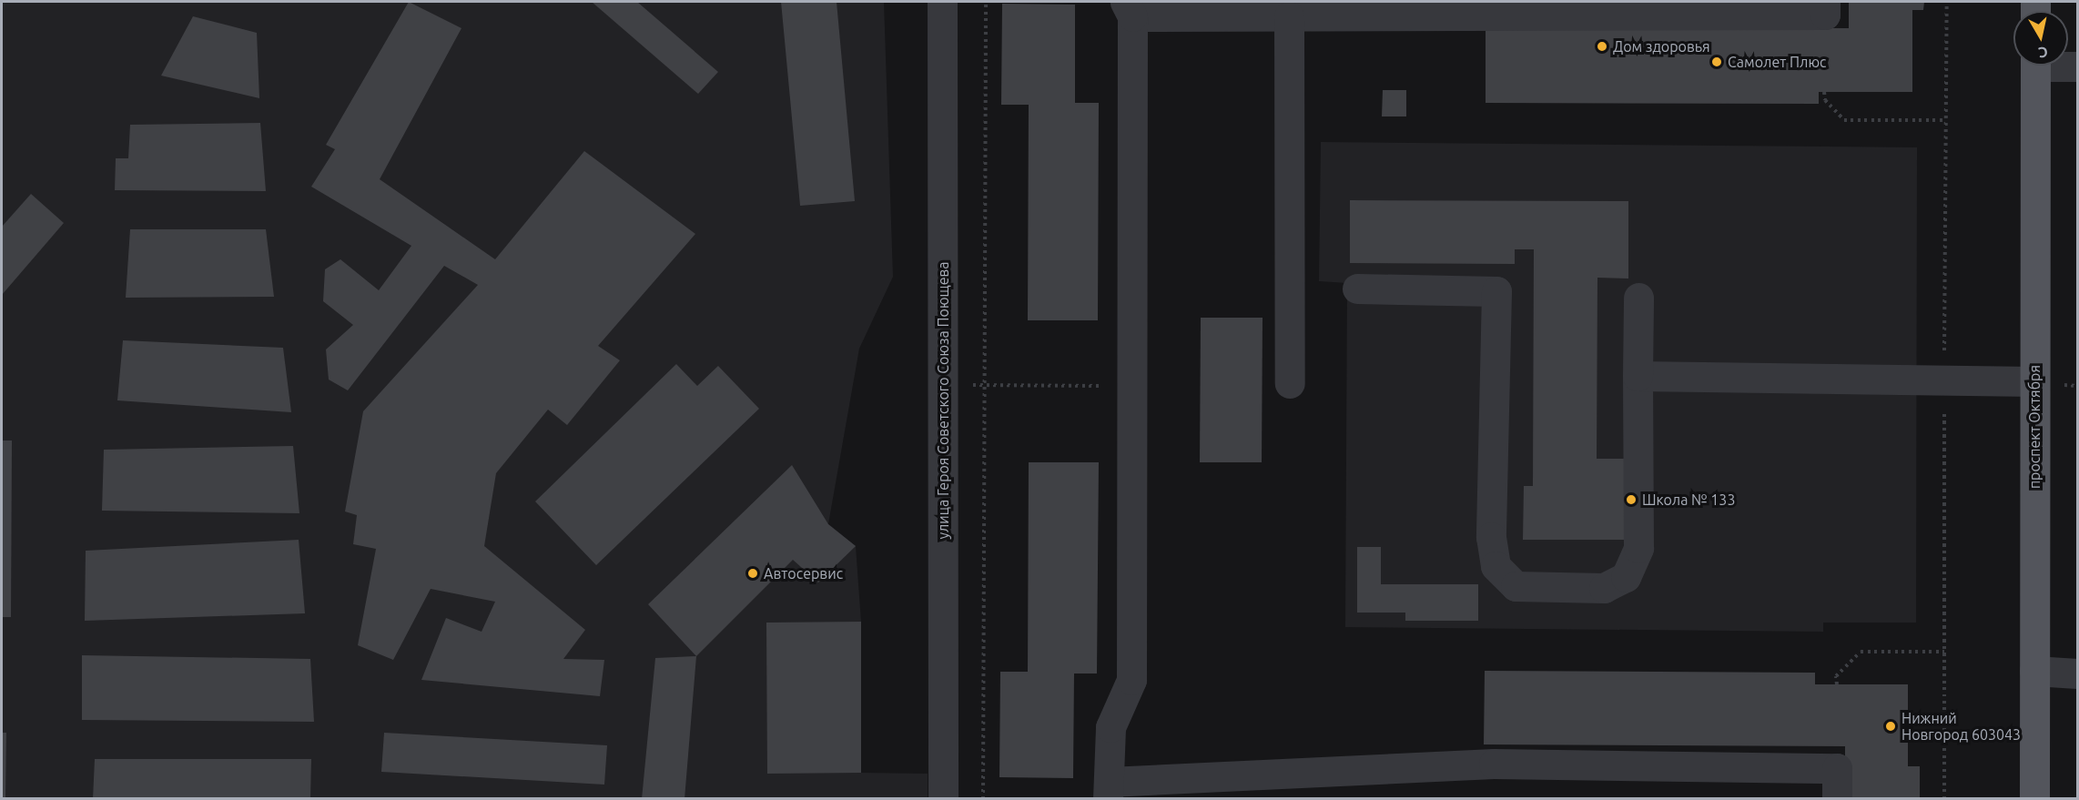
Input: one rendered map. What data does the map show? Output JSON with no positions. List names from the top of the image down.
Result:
{
  "streets": {
    "main road": ["проспект Октября"],
    "street": ["улица Героя Советского Союза Поющева"]
  },
  "places": [
    "Дом здоровья",
    "Самолет Плюс",
    "Школа № 133",
    "Автосервис",
    "Нижний Новгород 603043"
  ],
  "north": "bottom"
}
